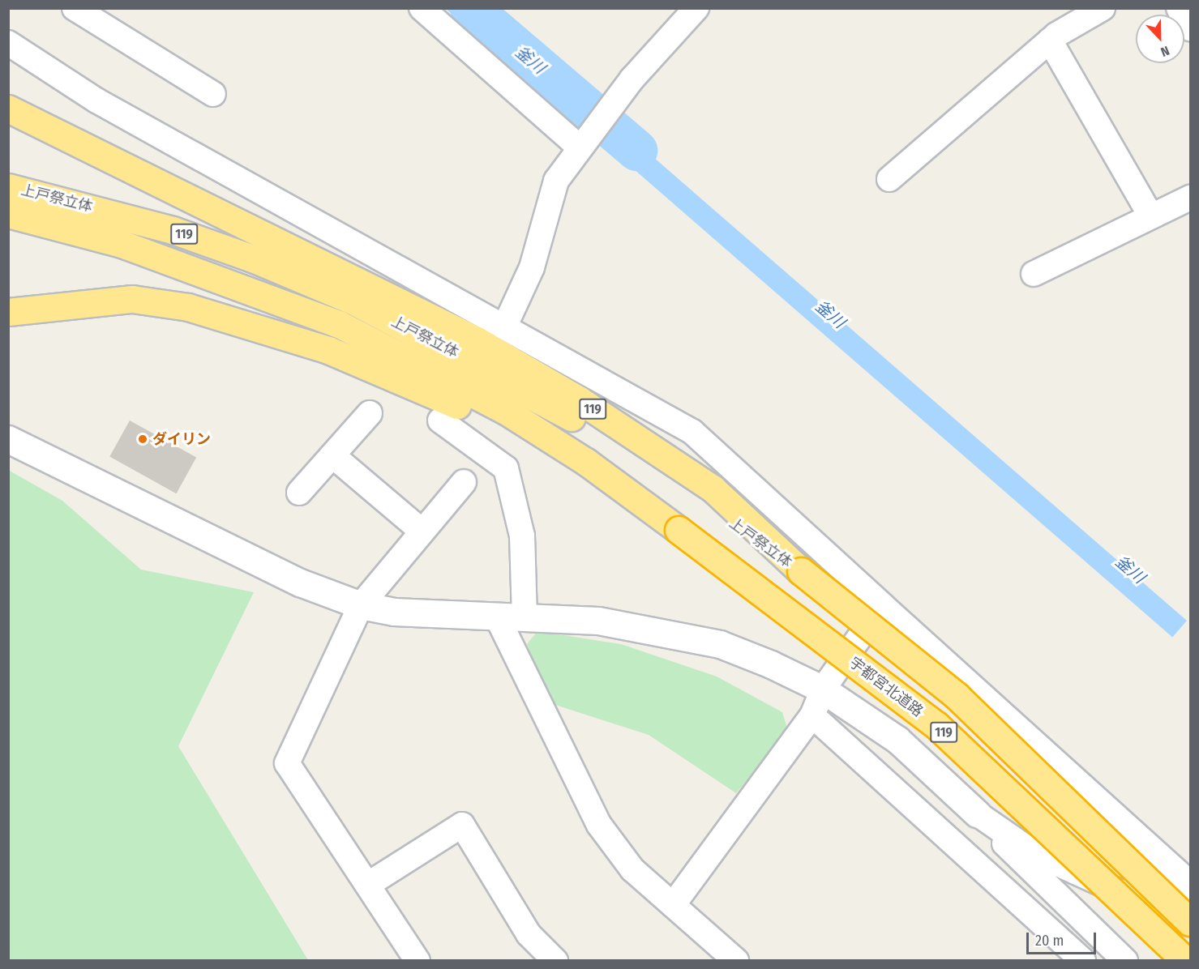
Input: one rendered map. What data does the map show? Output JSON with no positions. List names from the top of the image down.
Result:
{
  "streets": {
    "highway": ["上戸祭立体", "119", "宇都宮北道路"]
  },
  "crossings": [
    ["上戸祭立体", "119"],
    ["上戸祭立体", "宇都宮北道路"],
    ["119", "宇都宮北道路"]
  ],
  "water": ["釜川"],
  "places": ["ダイリン"],
  "scale_bar": "20 m",
  "north": "bottom"
}
